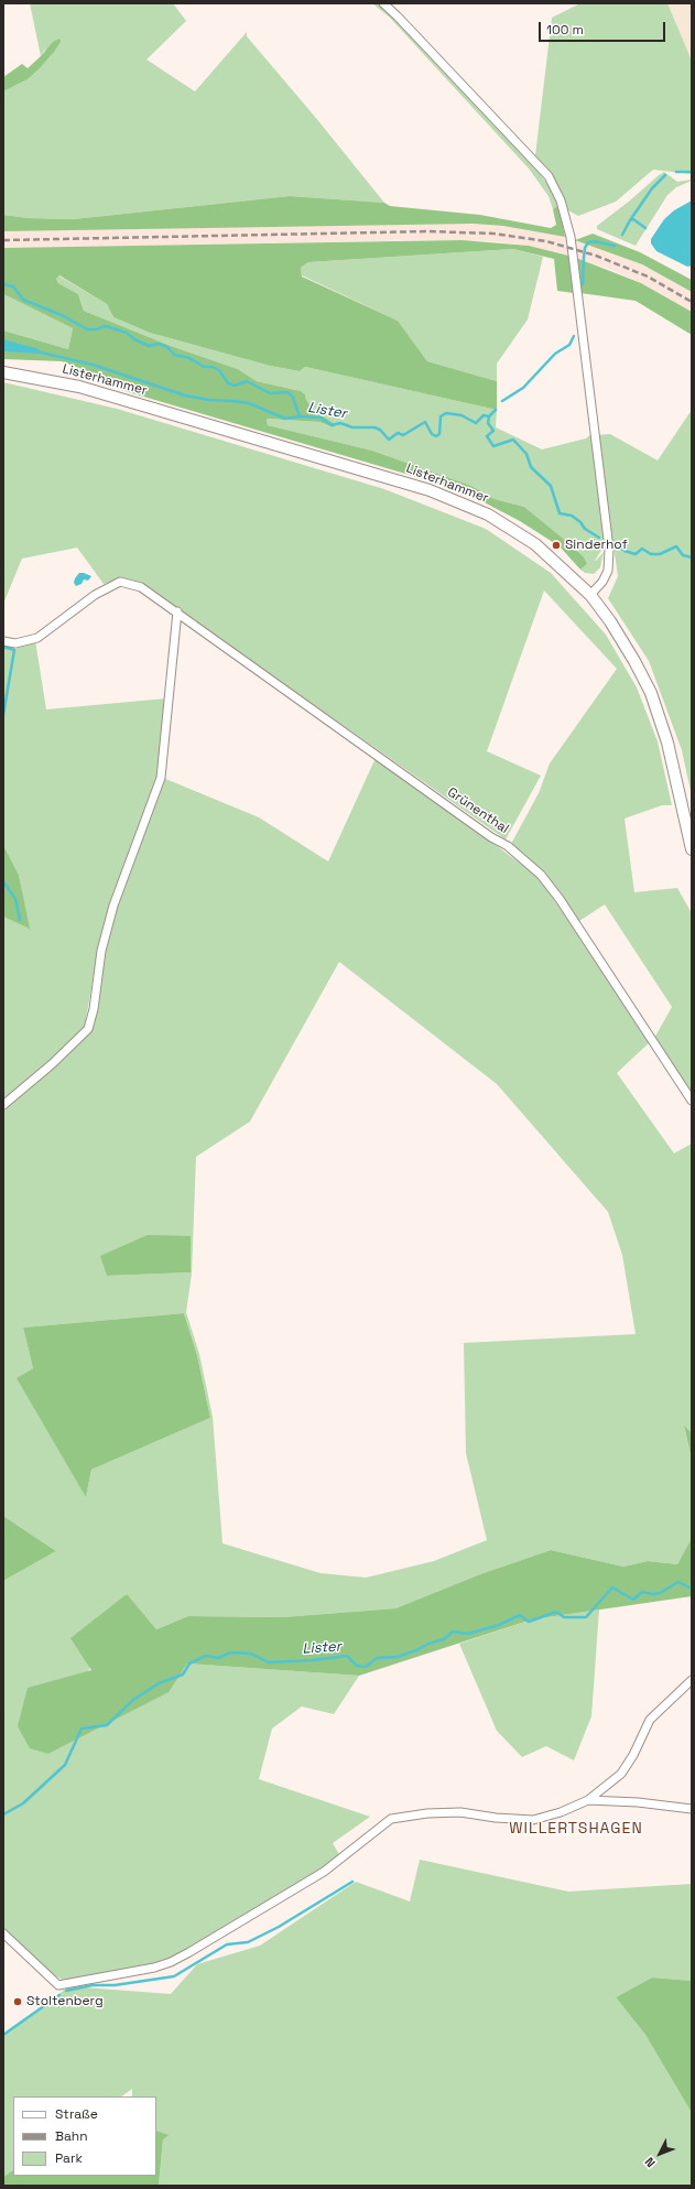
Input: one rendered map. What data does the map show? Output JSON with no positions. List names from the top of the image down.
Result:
{
  "streets": {
    "main road": ["Listerhammer"],
    "street": ["Grünenthal"]
  },
  "districts": ["WILLERTSHAGEN"],
  "water": ["Lister"],
  "places": ["Sinderhof", "Stoltenberg"],
  "legend": ["Straße", "Bahn", "Park"],
  "scale_bar": "100 m",
  "north": "bottom left"
}
